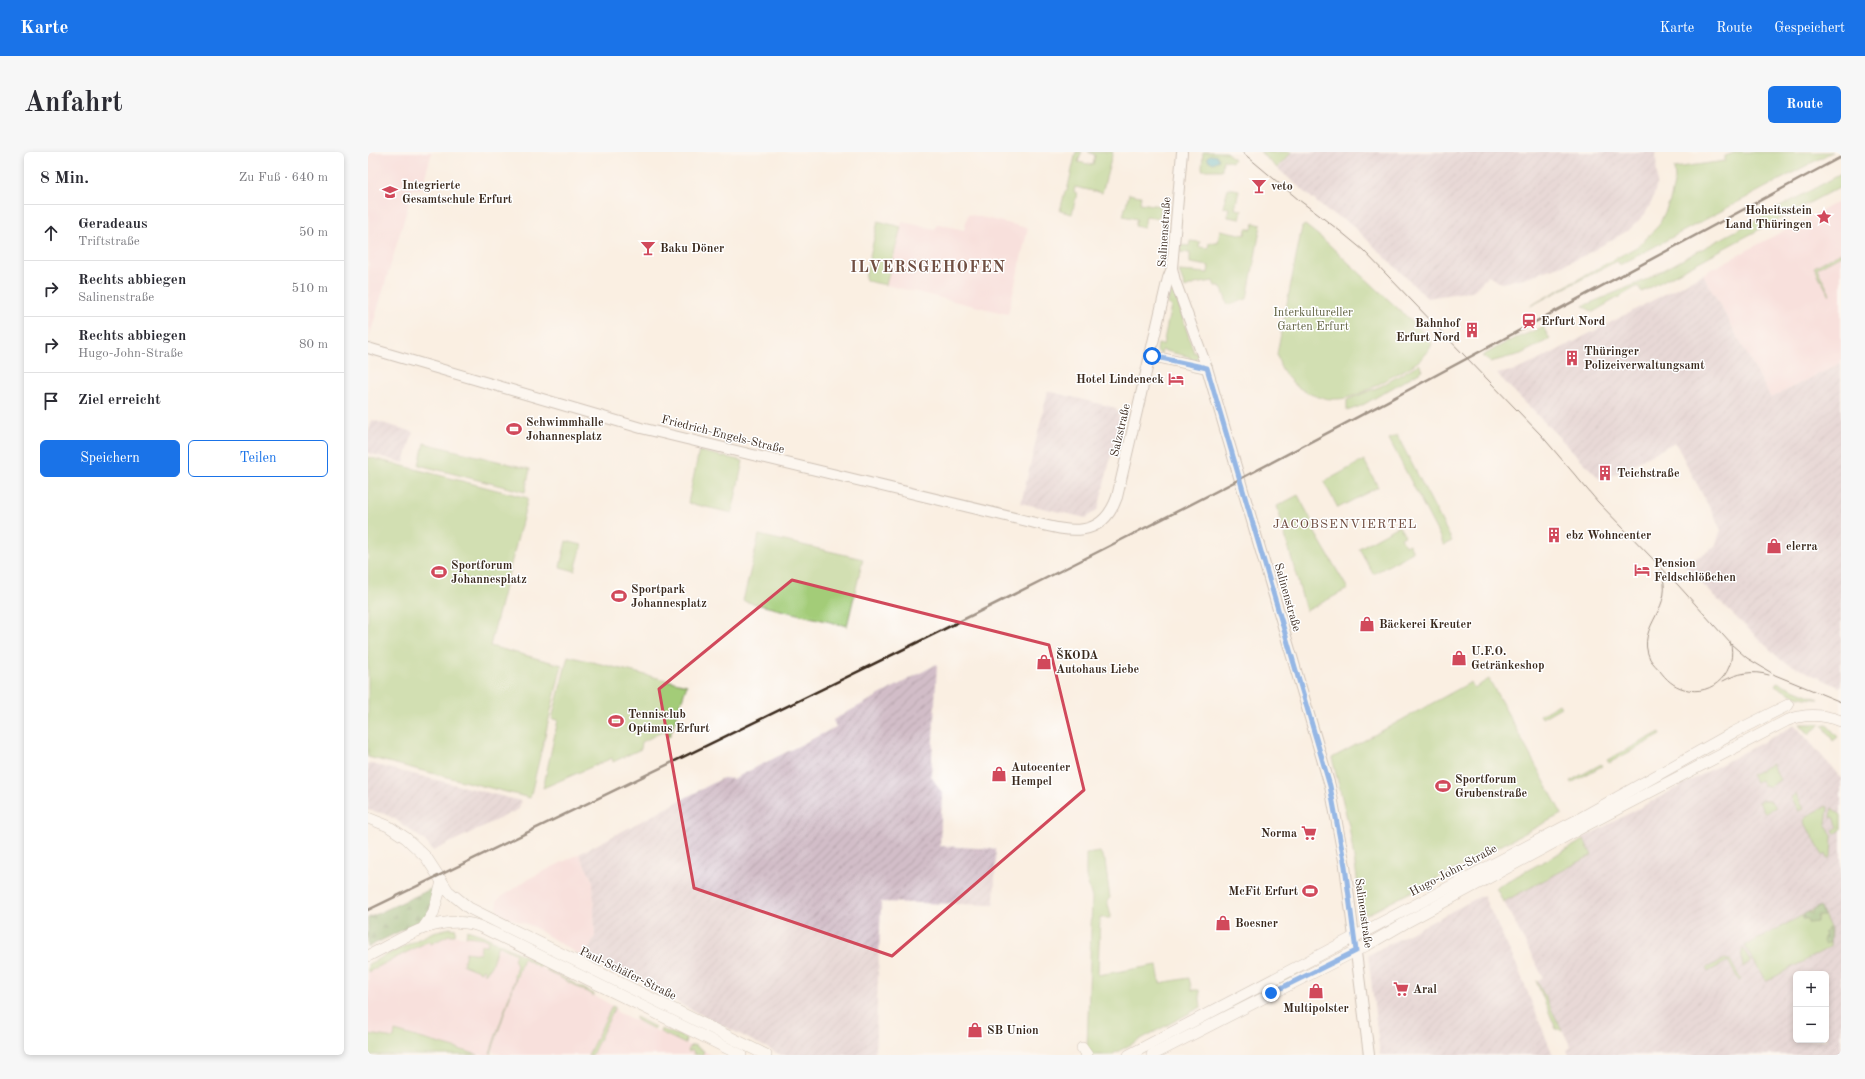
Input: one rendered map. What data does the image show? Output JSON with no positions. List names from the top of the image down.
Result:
{
  "streets": {
    "main road": ["Hugo-John-Straße", "Paul-Schäfer-Straße"],
    "street": ["Salinenstraße", "Salzstraße", "Friedrich-Engels-Straße"]
  },
  "crossings": [
    ["Salinenstraße", "Salzstraße"],
    ["Salinenstraße", "Hugo-John-Straße"],
    ["Salzstraße", "Friedrich-Engels-Straße"]
  ],
  "districts": ["ILVERSGEHOFEN", "JACOBSENVIERTEL"],
  "parks": ["Interkultureller Garten Erfurt"],
  "places": {
    "bar": ["veto", "Baku Döner"],
    "school or university": ["Integrierte Gesamtschule Erfurt"],
    "place": ["Hoheitsstein Land Thüringen"],
    "station": ["Erfurt Nord"],
    "building": [
      "Bahnhof Erfurt Nord",
      "Thüringer Polizeiverwaltungsamt",
      "Teichstraße",
      "ebz Wohncenter"
    ],
    "hotel": ["Hotel Lindeneck", "Pension Feldschlößchen"],
    "sports": [
      "Schwimmhalle Johannesplatz",
      "Sportforum Johannesplatz",
      "Sportpark Johannesplatz",
      "Tennisclub Optimus Erfurt",
      "Sportforum Grubenstraße",
      "McFit Erfurt"
    ],
    "shop": [
      "elerra",
      "Bäckerei Kreuter",
      "U.F.O. Getränkeshop",
      "ŠKODA Autohaus Liebe",
      "Autocenter Hempel",
      "Boesner",
      "Multipolster",
      "SB Union"
    ],
    "supermarket": ["Norma", "Aral"]
  },
  "page": {
    "header": "Karte",
    "nav": ["Karte", "Route", "Gespeichert"],
    "buttons": [
      "Route",
      ["Speichern", "Teilen"]
    ],
    "title": "Anfahrt",
    "heading": ["8 Min.", "Zu Fuß · 640 m"],
    "list": [
      ["Geradeaus", "Triftstraße", "50 m"],
      ["Rechts abbiegen", "Salinenstraße", "510 m"],
      ["Rechts abbiegen", "Hugo-John-Straße", "80 m"],
      "Ziel erreicht"
    ],
    "map_buttons": ["+", "−"]
  }
}
